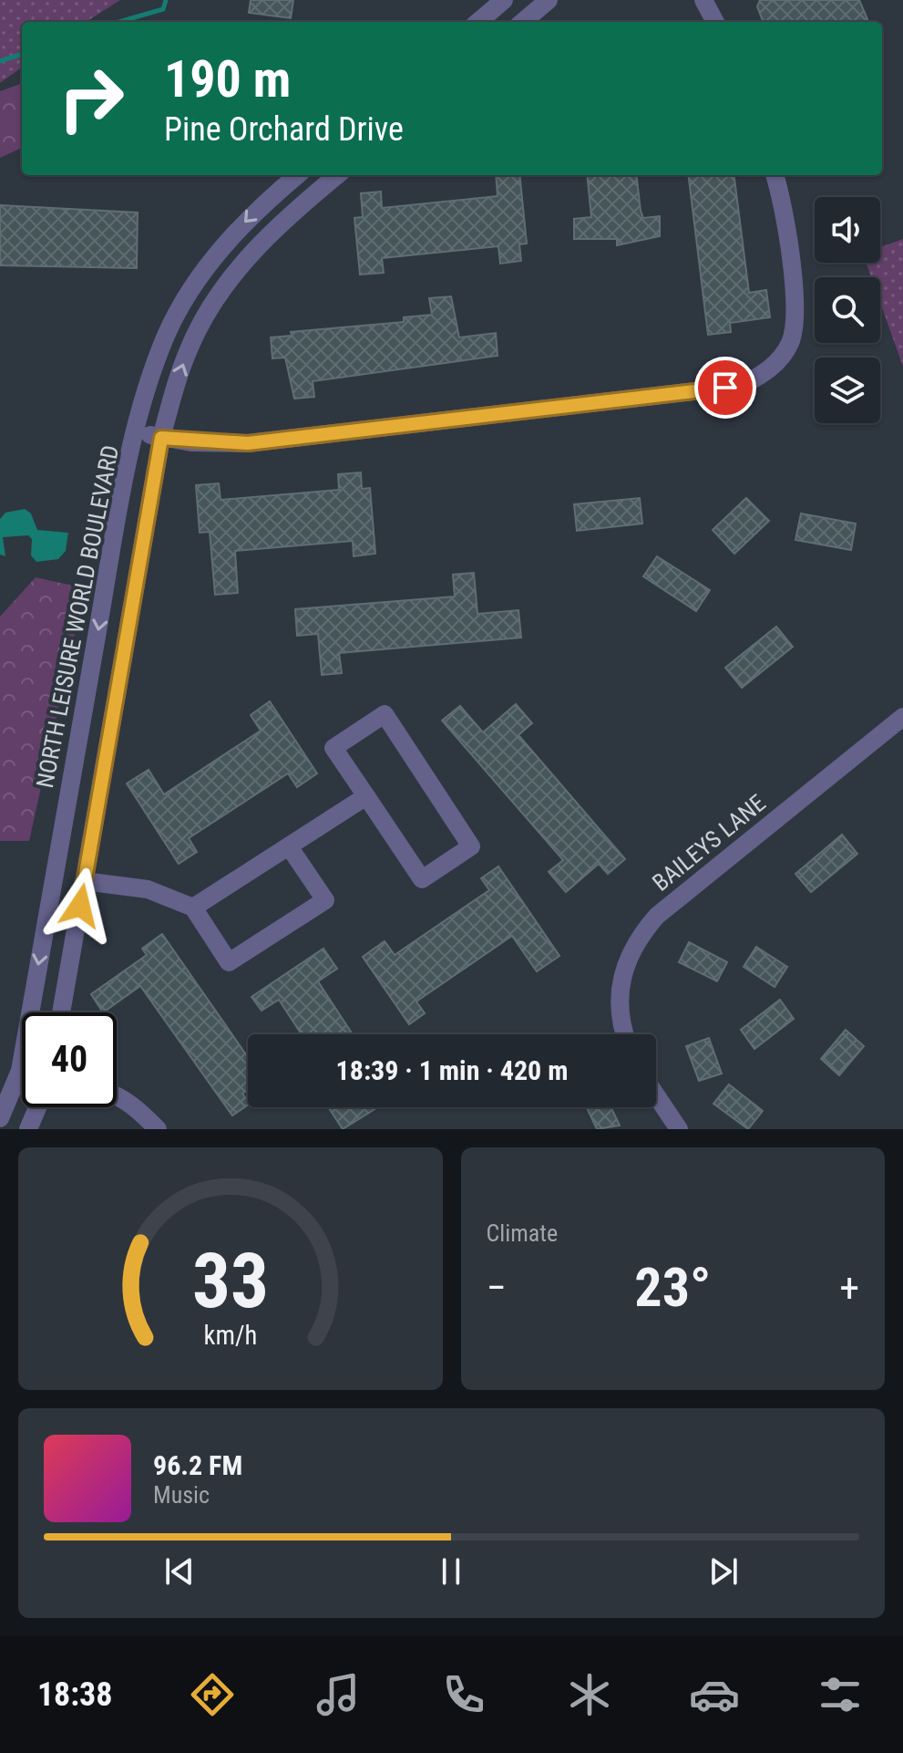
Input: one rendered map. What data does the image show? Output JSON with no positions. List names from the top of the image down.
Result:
{
  "streets": {
    "street": ["NORTH LEISURE WORLD BOULEVARD", "BAILEYS LANE"]
  },
  "page": {
    "turn": ["190 m", "Pine Orchard Drive"],
    "limit": "40",
    "trip": "18:39 · 1 min · 420 m",
    "tile": "Climate",
    "heat": ["−", "23°", "+"],
    "song": ["96.2 FM", "Music"],
    "tabs": "18:38",
    "gauge": ["33", "km/h"]
  }
}
